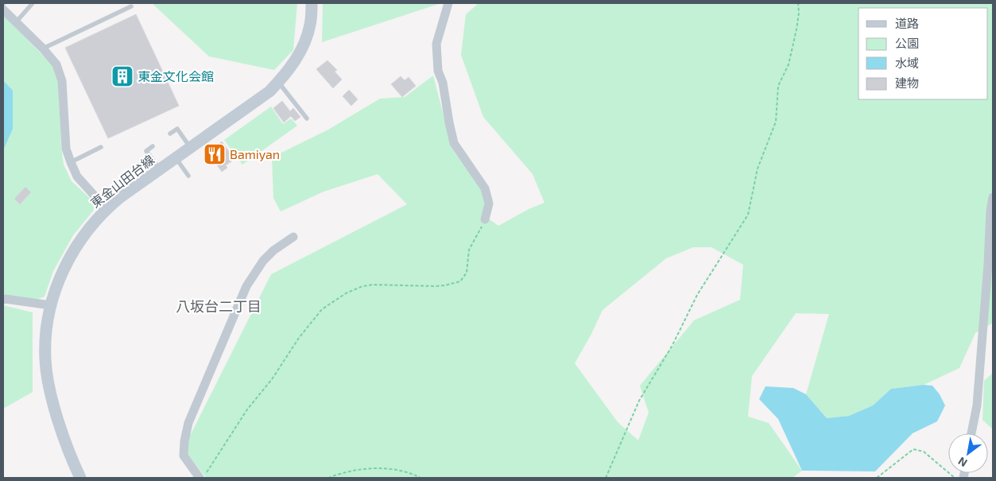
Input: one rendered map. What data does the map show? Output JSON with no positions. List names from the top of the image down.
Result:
{
  "streets": {
    "main road": ["東金山田台線"]
  },
  "districts": ["八坂台二丁目"],
  "places": {
    "building": ["東金文化会館"],
    "restaurant": ["Bamiyan"]
  },
  "legend": [
    "道路",
    "公園",
    "水域",
    "建物"
  ],
  "north": "bottom left"
}
